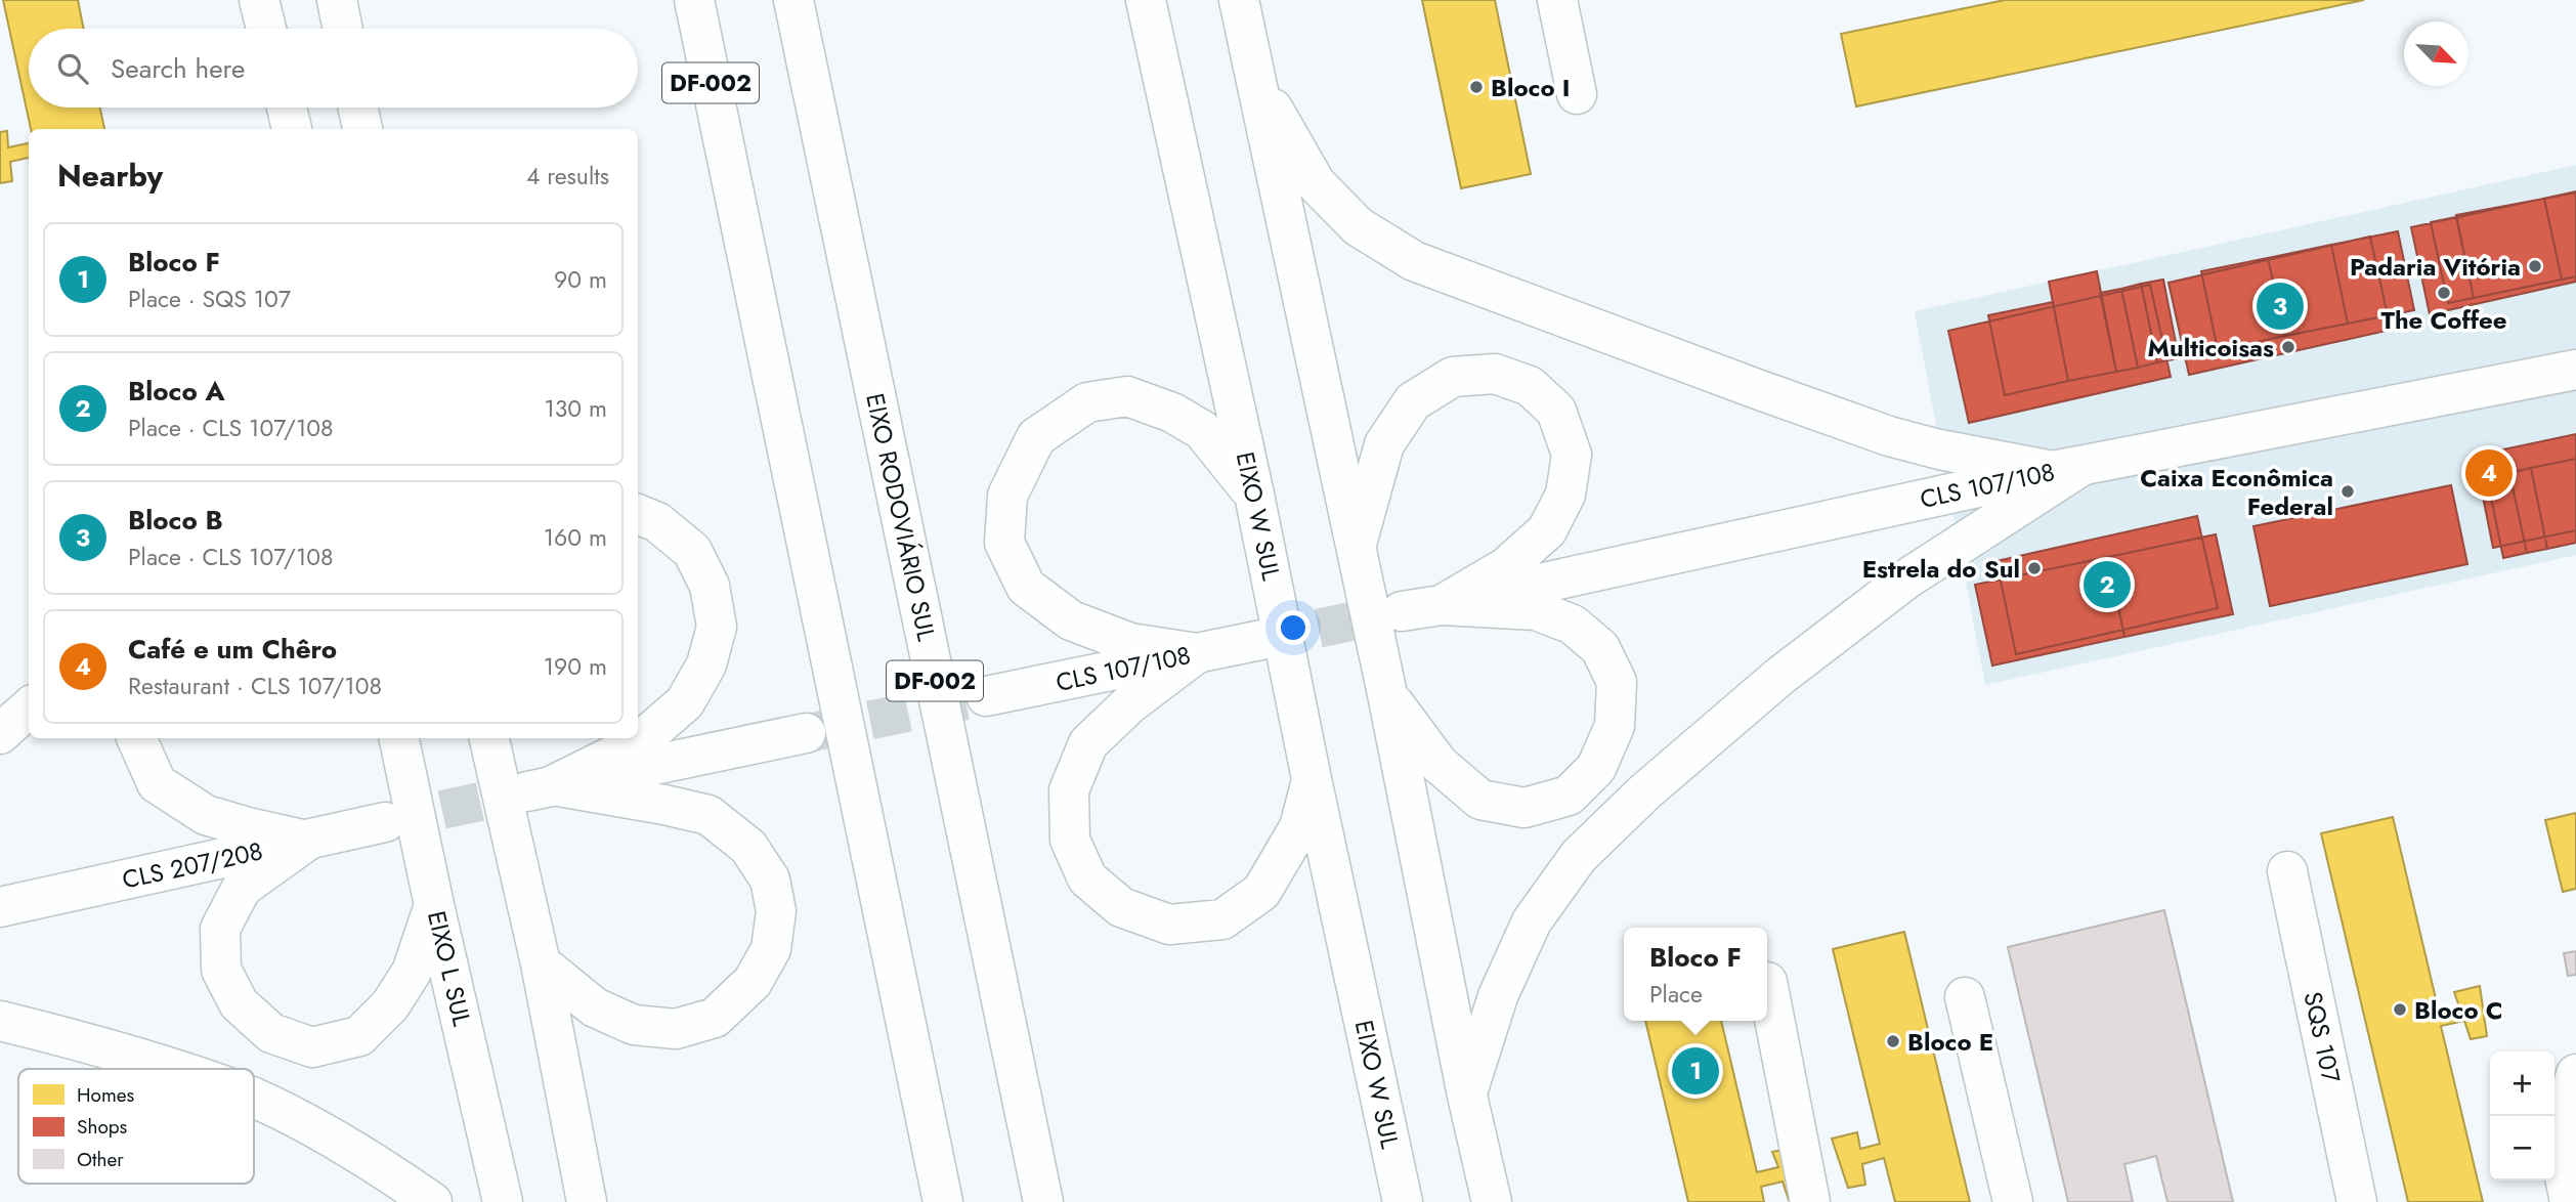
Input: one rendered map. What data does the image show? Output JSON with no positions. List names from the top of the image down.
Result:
{
  "streets": {
    "main road": [
      "DF-002",
      "CLS 107/108",
      "EIXO W SUL",
      "EIXO RODOVIÁRIO SUL",
      "CLS 207/208",
      "EIXO L SUL",
      "SQS 107"
    ]
  },
  "places": [
    "Bloco I",
    "Padaria Vitória",
    "The Coffee",
    "Multicoisas",
    "Caixa Econômica Federal",
    "Estrela do Sul",
    "Bloco C",
    "Bloco E"
  ],
  "legend": ["Homes", "Shops", "Other"],
  "north": "bottom right",
  "page": {
    "search": "Search here",
    "heading": ["Nearby", "4 results"],
    "list": [
      {
        "mark": "1",
        "name": "Bloco F",
        "note": "Place · SQS 107",
        "value": "90 m"
      },
      {
        "mark": "2",
        "name": "Bloco A",
        "note": "Place · CLS 107/108",
        "value": "130 m"
      },
      {
        "mark": "3",
        "name": "Bloco B",
        "note": "Place · CLS 107/108",
        "value": "160 m"
      },
      {
        "mark": "4",
        "name": "Café e um Chêro",
        "note": "Restaurant · CLS 107/108",
        "value": "190 m"
      }
    ],
    "pins": [
      "3",
      "4",
      "2",
      "1"
    ],
    "popup": ["Bloco F", "Place"],
    "map_buttons": ["+", "−"]
  }
}
